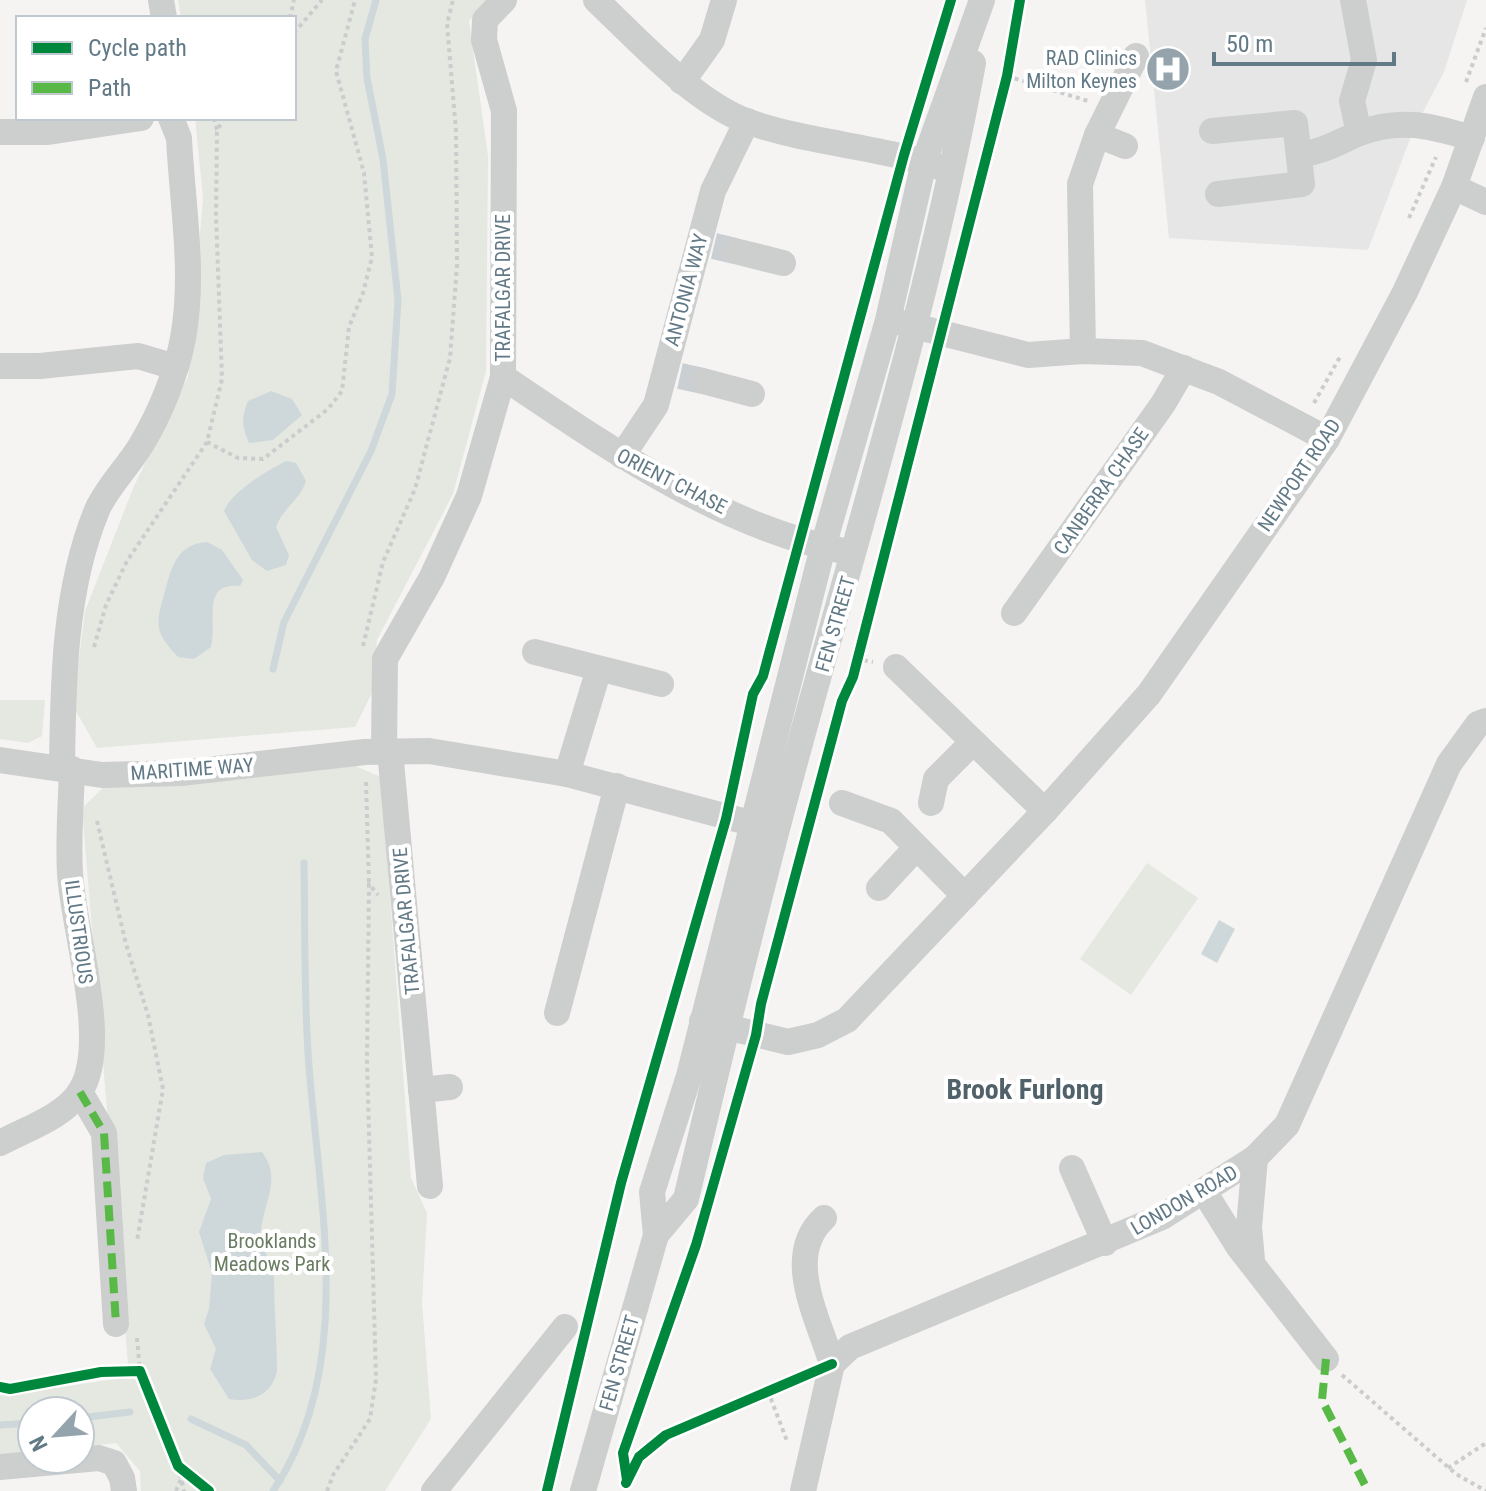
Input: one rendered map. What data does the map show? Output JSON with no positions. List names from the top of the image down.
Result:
{
  "streets": {
    "street": [
      "TRAFALGAR DRIVE",
      "ANTONIA WAY",
      "NEWPORT ROAD",
      "ORIENT CHASE",
      "CANBERRA CHASE",
      "FEN STREET",
      "MARITIME WAY",
      "ILLUSTRIOUS",
      "LONDON ROAD"
    ]
  },
  "crossings": [
    ["TRAFALGAR DRIVE", "ORIENT CHASE"],
    ["TRAFALGAR DRIVE", "MARITIME WAY"],
    ["ANTONIA WAY", "ORIENT CHASE"],
    ["NEWPORT ROAD", "FEN STREET"],
    ["ORIENT CHASE", "FEN STREET"],
    ["FEN STREET", "MARITIME WAY"],
    ["MARITIME WAY", "ILLUSTRIOUS"]
  ],
  "districts": ["Brook Furlong"],
  "parks": ["Brooklands Meadows Park"],
  "places": {
    "hospital": ["RAD Clinics Milton Keynes"]
  },
  "legend": ["Cycle path", "Path"],
  "scale_bar": "50 m",
  "north": "bottom left"
}
